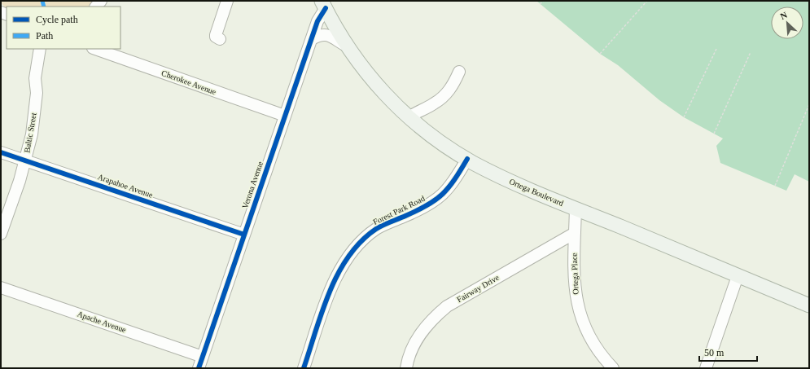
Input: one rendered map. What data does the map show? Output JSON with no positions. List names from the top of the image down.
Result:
{
  "streets": {
    "main road": ["Ortega Boulevard"],
    "street": [
      "Cherokee Avenue",
      "Baltic Street",
      "Verona Avenue",
      "Arapahoe Avenue",
      "Forest Park Road",
      "Ortega Place",
      "Fairway Drive",
      "Apache Avenue"
    ]
  },
  "crossings": [
    ["Cherokee Avenue", "Verona Avenue"],
    ["Baltic Street", "Arapahoe Avenue"],
    ["Verona Avenue", "Arapahoe Avenue"],
    ["Verona Avenue", "Ortega Boulevard"],
    ["Verona Avenue", "Apache Avenue"],
    ["Ortega Boulevard", "Forest Park Road"],
    ["Ortega Boulevard", "Ortega Place"],
    ["Ortega Place", "Fairway Drive"]
  ],
  "legend": ["Cycle path", "Path"],
  "scale_bar": "50 m",
  "north": "top left"
}
